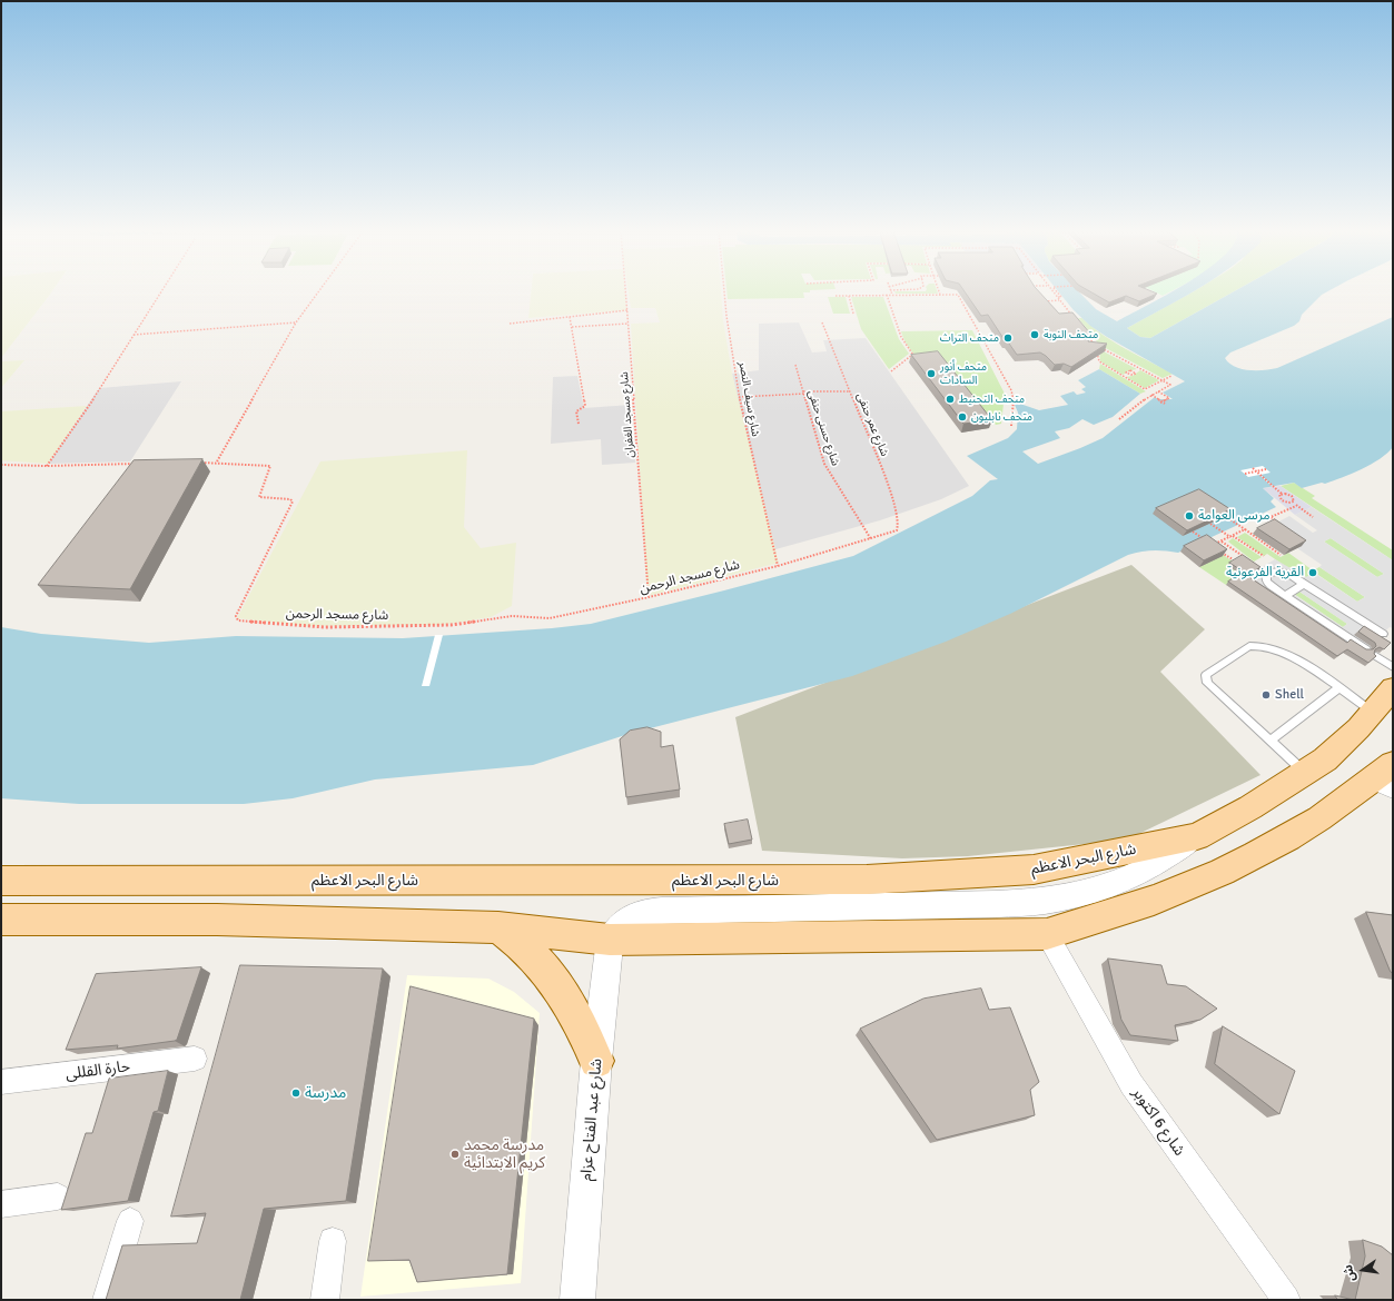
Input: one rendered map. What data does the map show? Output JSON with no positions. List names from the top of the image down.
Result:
{
  "streets": {
    "main road": ["شارع البحر الاعظم"],
    "street": ["حارة القللى", "شارع عبد الفتاح عزام", "شارع 6 اكتوبر"],
    "path": [
      "شارع سيف النصر",
      "شارع مسجد الغفران",
      "شارع عمر حنفى",
      "شارع حسنى حنفى",
      "شارع مسجد الرحمن"
    ]
  },
  "crossings": [
    ["شارع سيف النصر", "شارع مسجد الرحمن"],
    ["شارع مسجد الغفران", "شارع مسجد الرحمن"],
    ["شارع عمر حنفى", "شارع مسجد الرحمن"],
    ["شارع حسنى حنفى", "شارع مسجد الرحمن"]
  ],
  "places": [
    "متحف النوبة",
    "متحف التراث",
    "متحف أنور السادات",
    "متحف التحنيط",
    "متحف نابليون",
    "مرسى العوامة",
    "القرية الفرعونية",
    "Shell",
    "مدرسة",
    "مدرسة محمد كريم الابتدائية"
  ],
  "north": "left"
}
